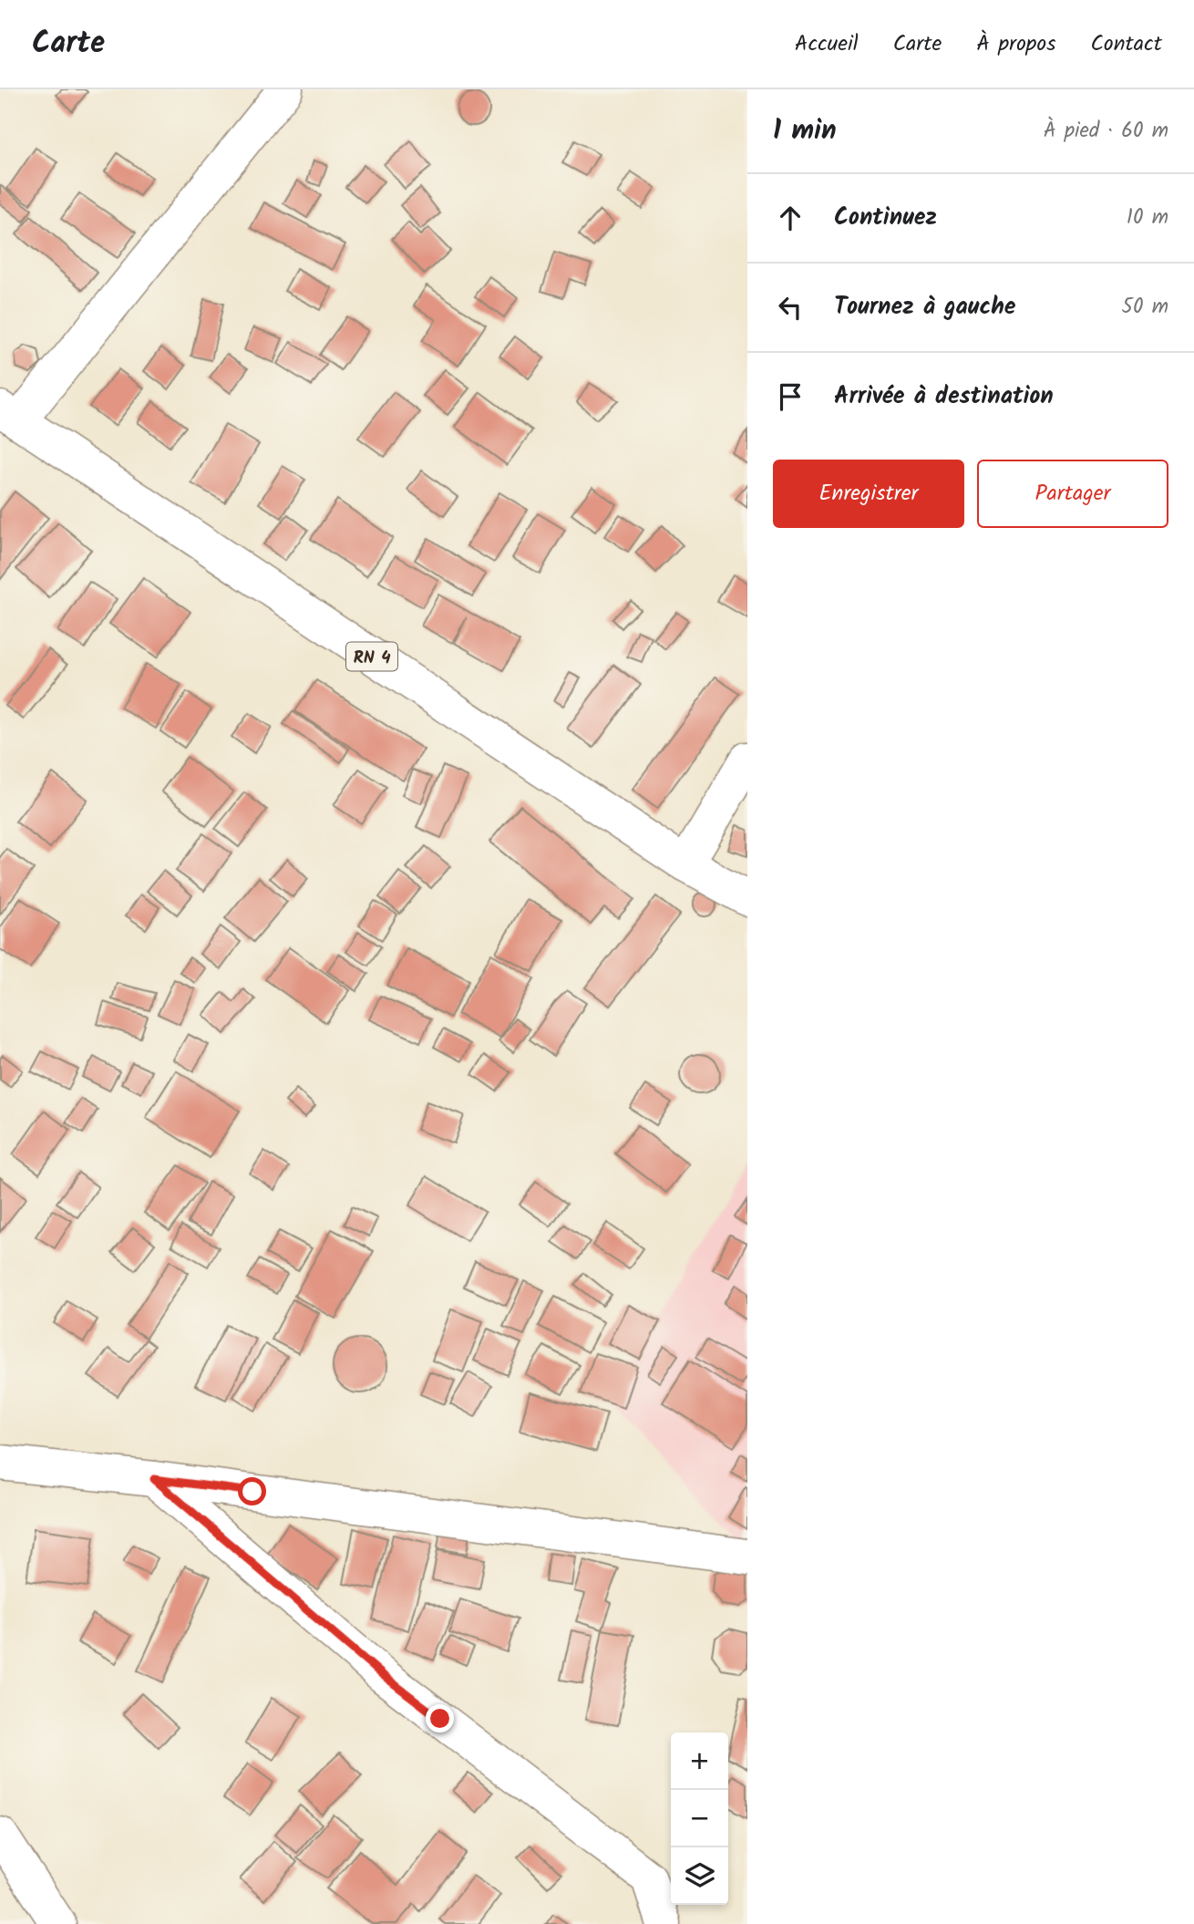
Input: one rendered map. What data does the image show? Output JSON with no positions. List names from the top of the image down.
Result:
{
  "streets": {
    "main road": ["RN 4"]
  },
  "page": {
    "header": "Carte",
    "nav": [
      "Accueil",
      "Carte",
      "À propos",
      "Contact"
    ],
    "heading": ["1 min", "À pied · 60 m"],
    "list": [
      ["Continuez", "10 m"],
      ["Tournez à gauche", "50 m"],
      "Arrivée à destination"
    ],
    "buttons": ["Enregistrer", "Partager"],
    "map_buttons": ["+", "−"]
  }
}
